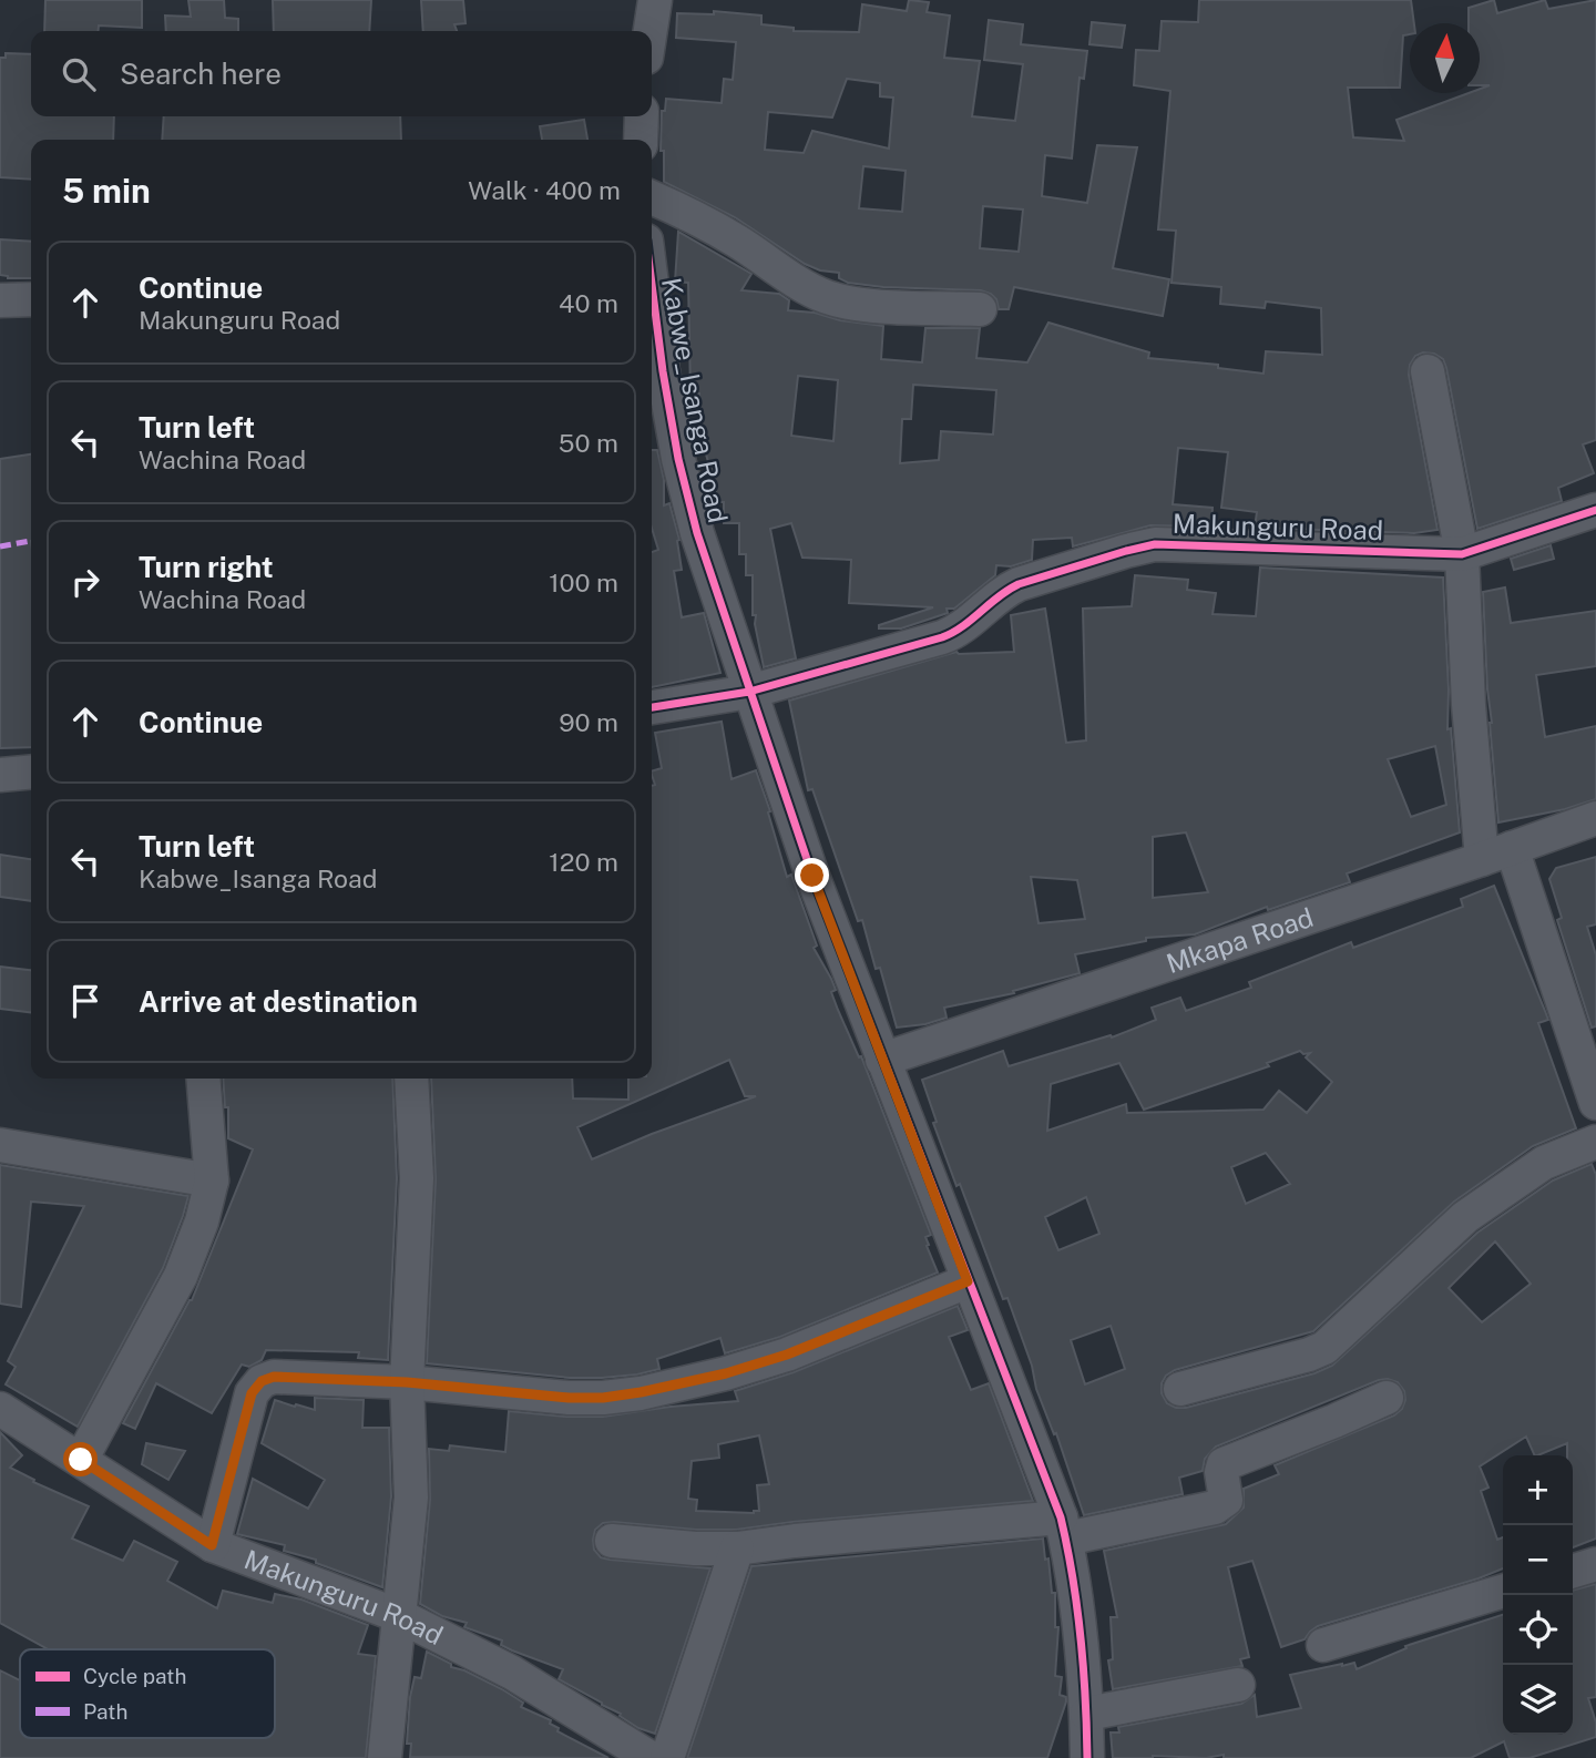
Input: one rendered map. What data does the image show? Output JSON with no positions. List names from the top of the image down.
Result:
{
  "streets": {
    "street": ["Kabwe_Isanga Road", "Makunguru Road", "Mkapa Road"]
  },
  "crossings": [
    ["Kabwe_Isanga Road", "Makunguru Road"],
    ["Kabwe_Isanga Road", "Mkapa Road"]
  ],
  "legend": ["Cycle path", "Path"],
  "north": "top",
  "page": {
    "search": "Search here",
    "heading": ["5 min", "Walk · 400 m"],
    "list": [
      ["Continue", "Makunguru Road", "40 m"],
      ["Turn left", "Wachina Road", "50 m"],
      ["Turn right", "Wachina Road", "100 m"],
      ["Continue", "90 m"],
      ["Turn left", "Kabwe_Isanga Road", "120 m"],
      "Arrive at destination"
    ],
    "map_buttons": ["+", "−"]
  }
}
